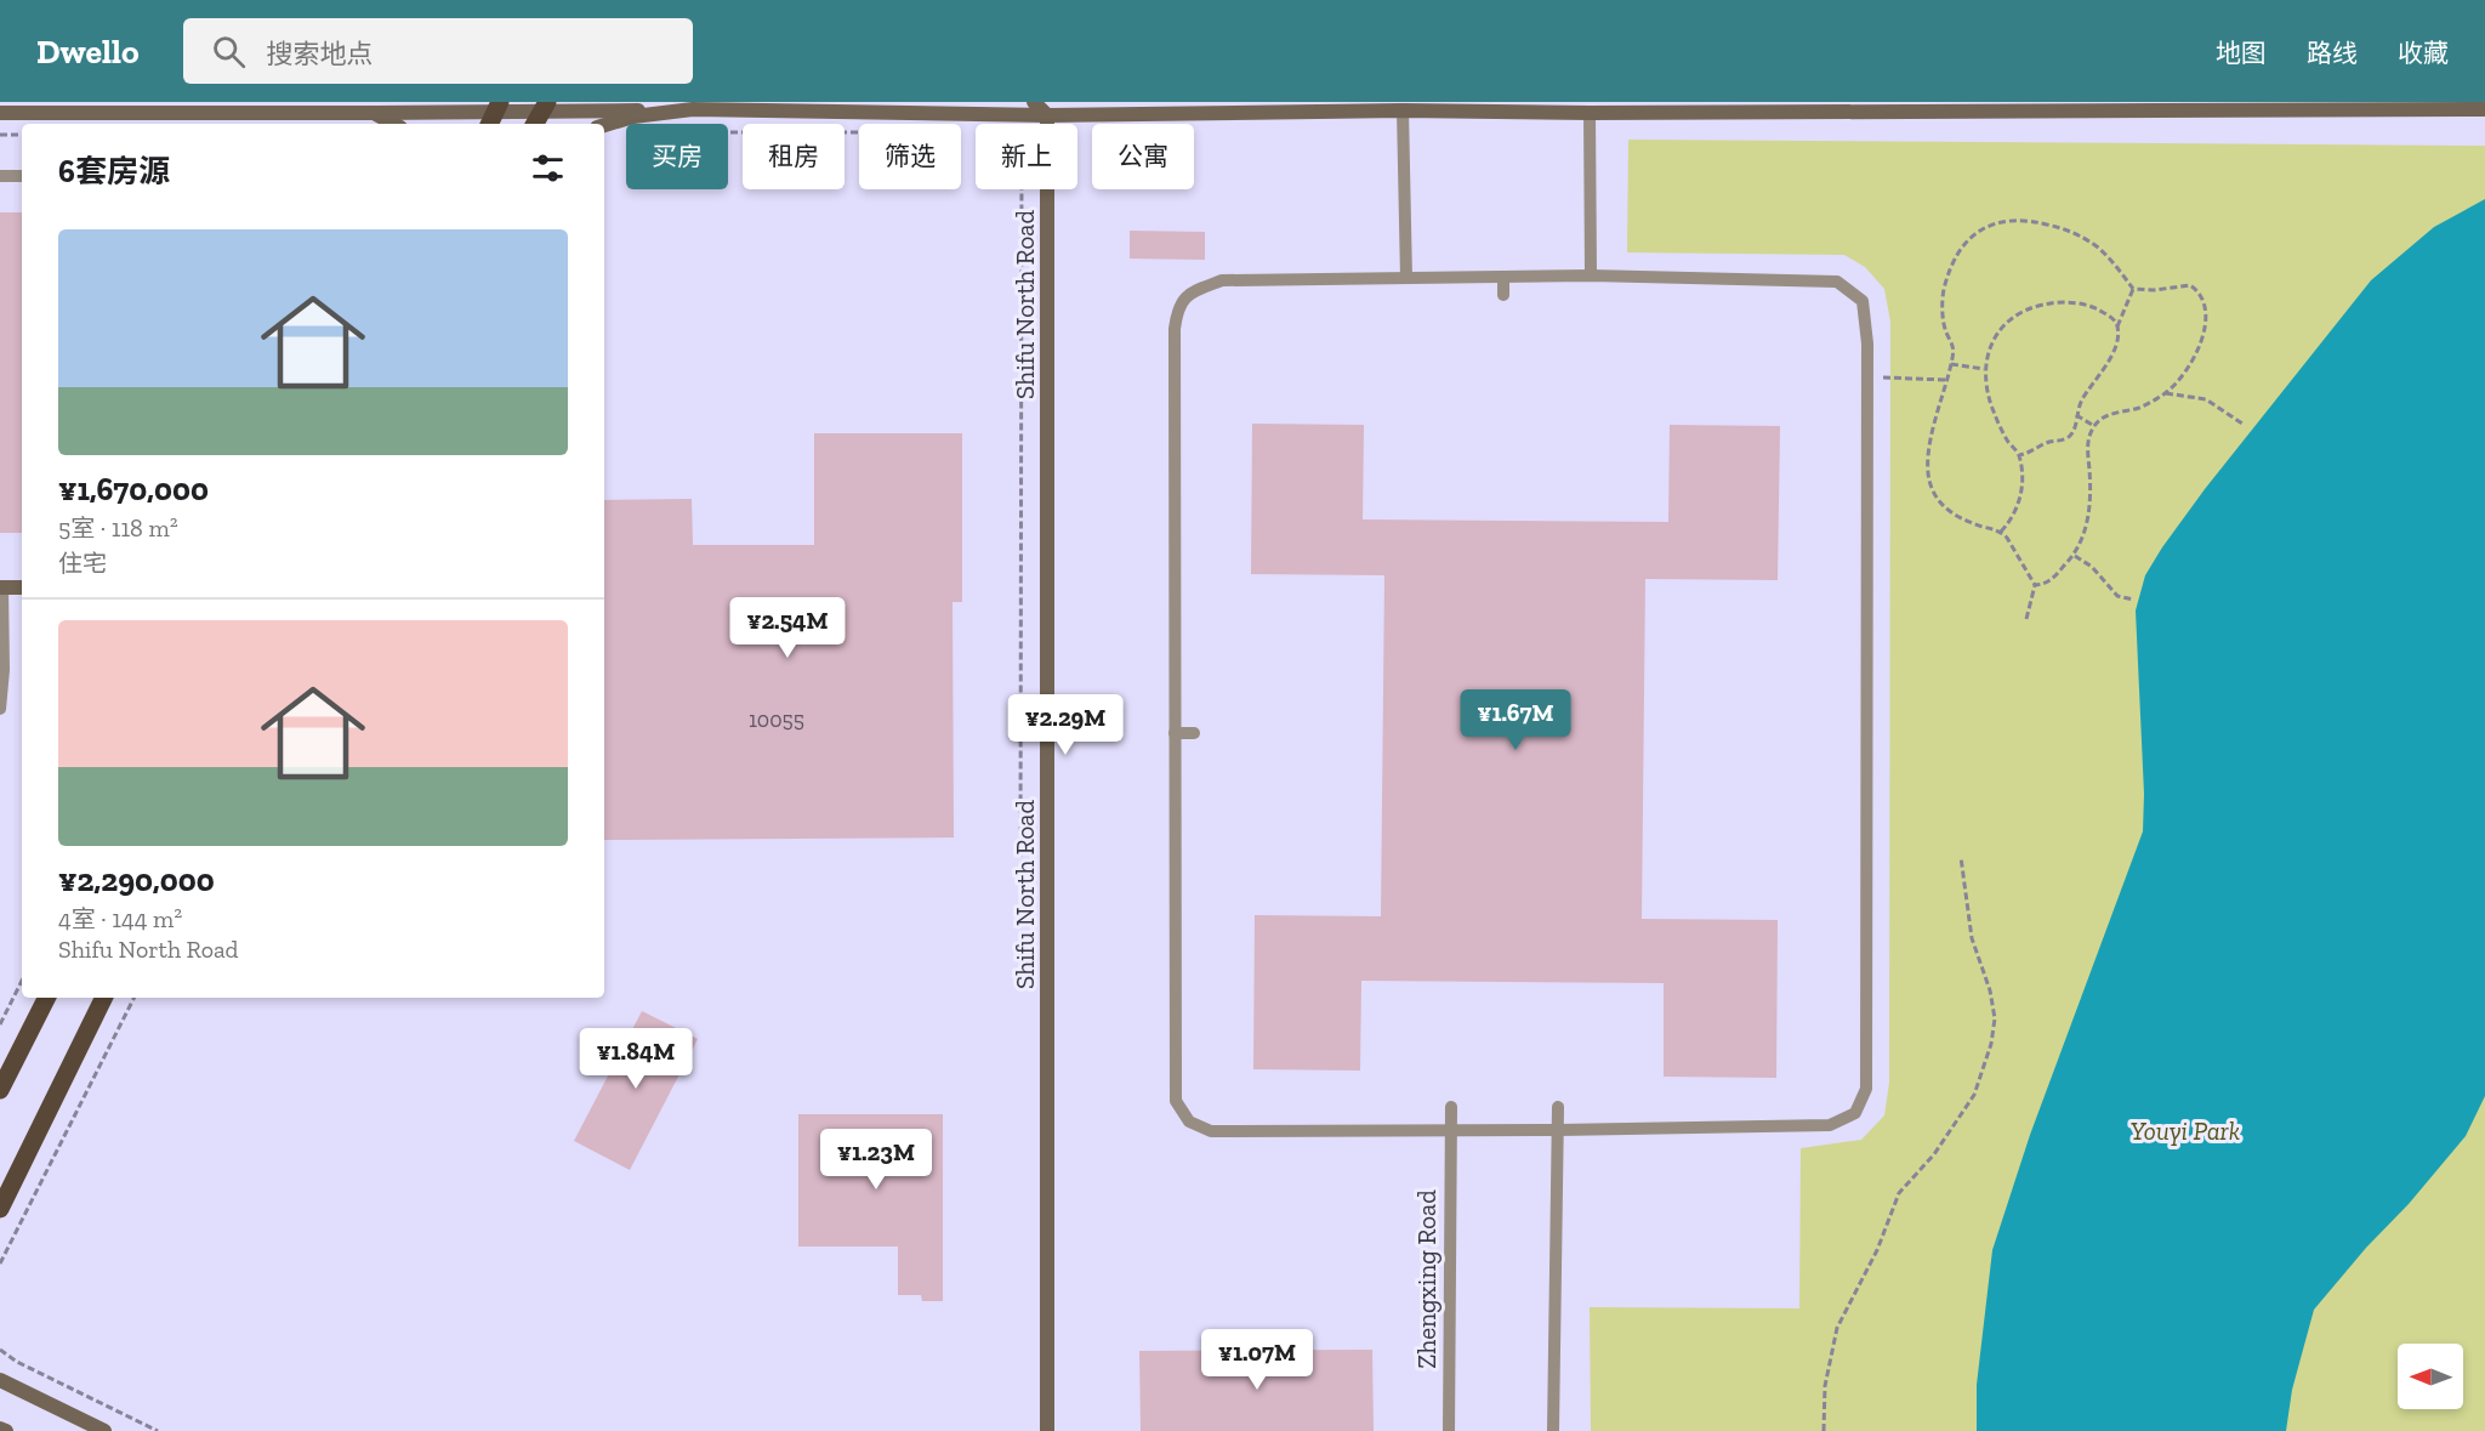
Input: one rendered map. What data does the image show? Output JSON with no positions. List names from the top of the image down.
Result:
{
  "streets": {
    "main road": ["Shifu North Road"],
    "lane": ["Zhengxing Road"]
  },
  "parks": ["Youyi Park"],
  "house_numbers": ["10055"],
  "north": "left",
  "page": {
    "header": "Dwello",
    "search": "搜索地点",
    "nav": ["地图", "路线", "收藏"],
    "chip": [
      "买房",
      "租房",
      "筛选",
      "新上",
      "公寓"
    ],
    "heading": "6套房源",
    "list": [
      {
        "name": "¥1,670,000",
        "note": "5室 · 118 m² · 住宅"
      },
      {
        "name": "¥2,290,000",
        "note": "4室 · 144 m² · Shifu North Road"
      }
    ],
    "price": [
      "¥2.54M",
      "¥1.67M",
      "¥2.29M",
      "¥1.84M",
      "¥1.23M",
      "¥1.07M"
    ]
  }
}
